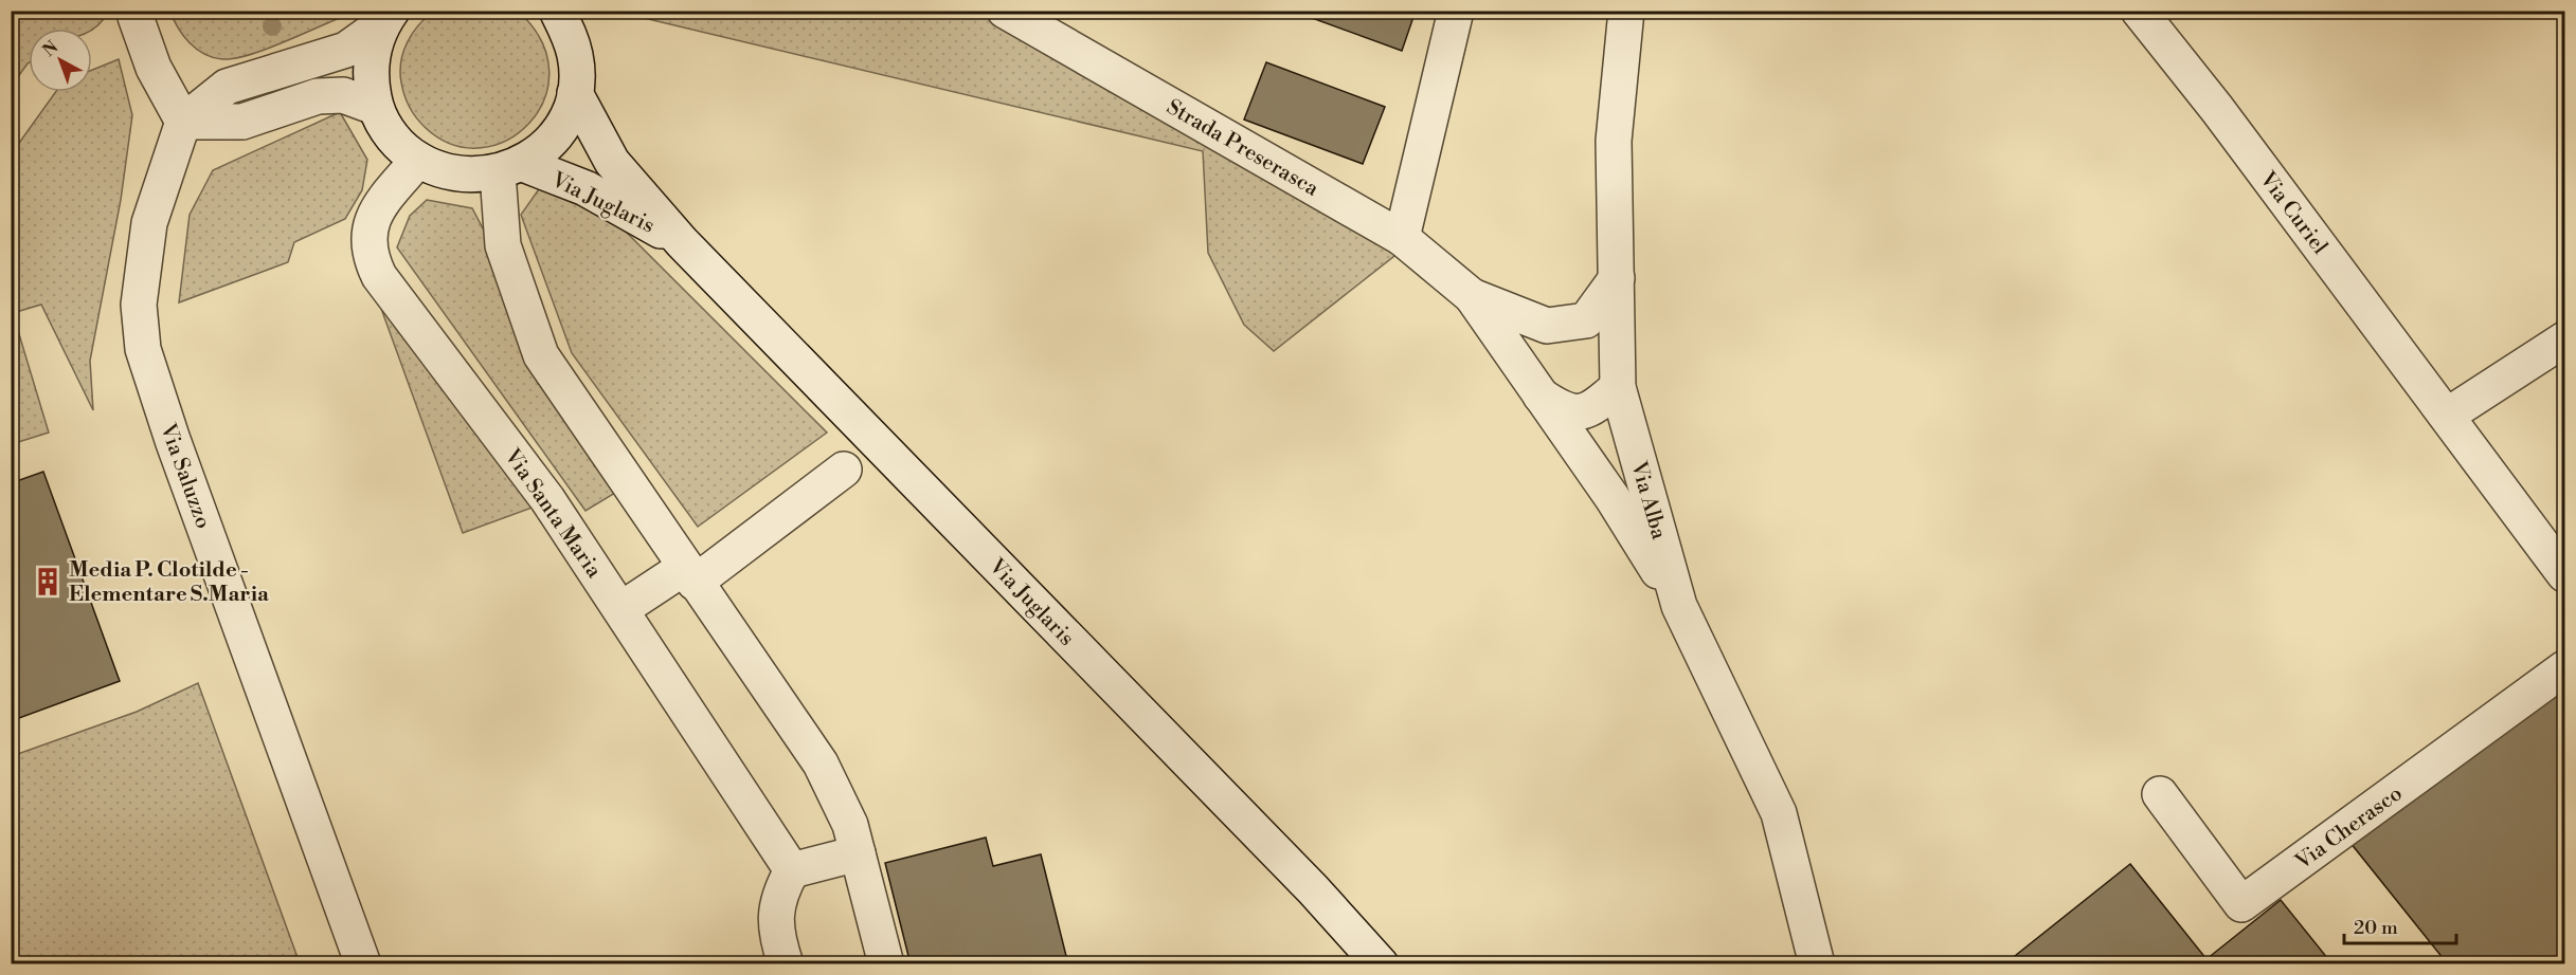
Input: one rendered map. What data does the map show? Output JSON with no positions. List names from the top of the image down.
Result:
{
  "streets": {
    "street": [
      "Strada Preserasca",
      "Via Juglaris",
      "Via Curiel",
      "Via Saluzzo",
      "Via Alba",
      "Via Santa Maria",
      "Via Cherasco"
    ]
  },
  "crossings": [
    ["Strada Preserasca", "Via Alba"]
  ],
  "places": {
    "building": ["Media P. Clotilde - Elementare S.Maria"]
  },
  "scale_bar": "20 m",
  "north": "top left"
}
